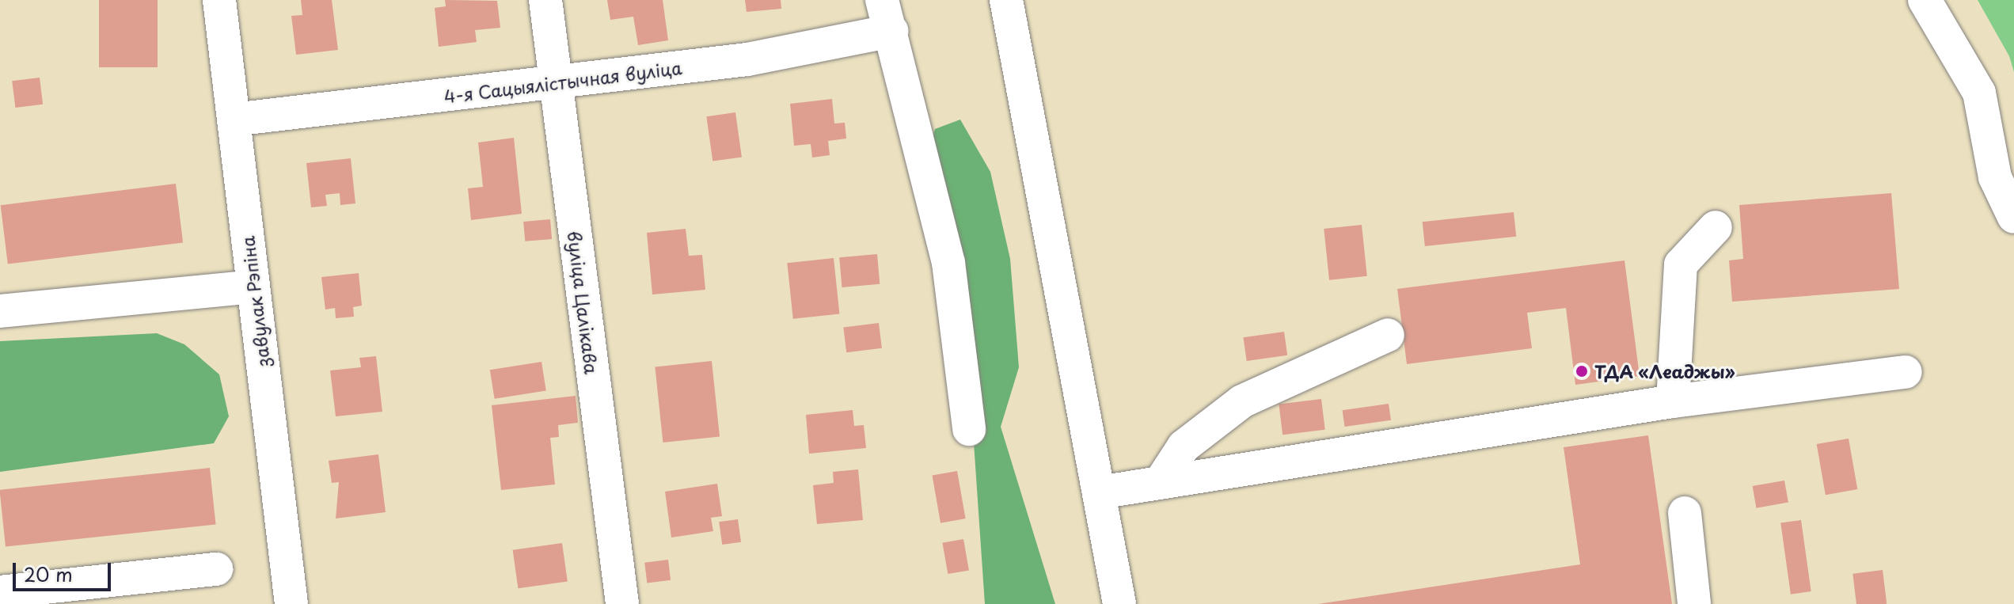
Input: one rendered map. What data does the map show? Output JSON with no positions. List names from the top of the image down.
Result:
{
  "streets": {
    "street": ["4-я Сацыялістычная вуліца", "завулак Рэпіна", "вуліца Цалікава"]
  },
  "crossings": [
    ["4-я Сацыялістычная вуліца", "завулак Рэпіна"],
    ["4-я Сацыялістычная вуліца", "вуліца Цалікава"]
  ],
  "places": ["ТДА «Леаджы»"],
  "scale_bar": "20 m"
}
